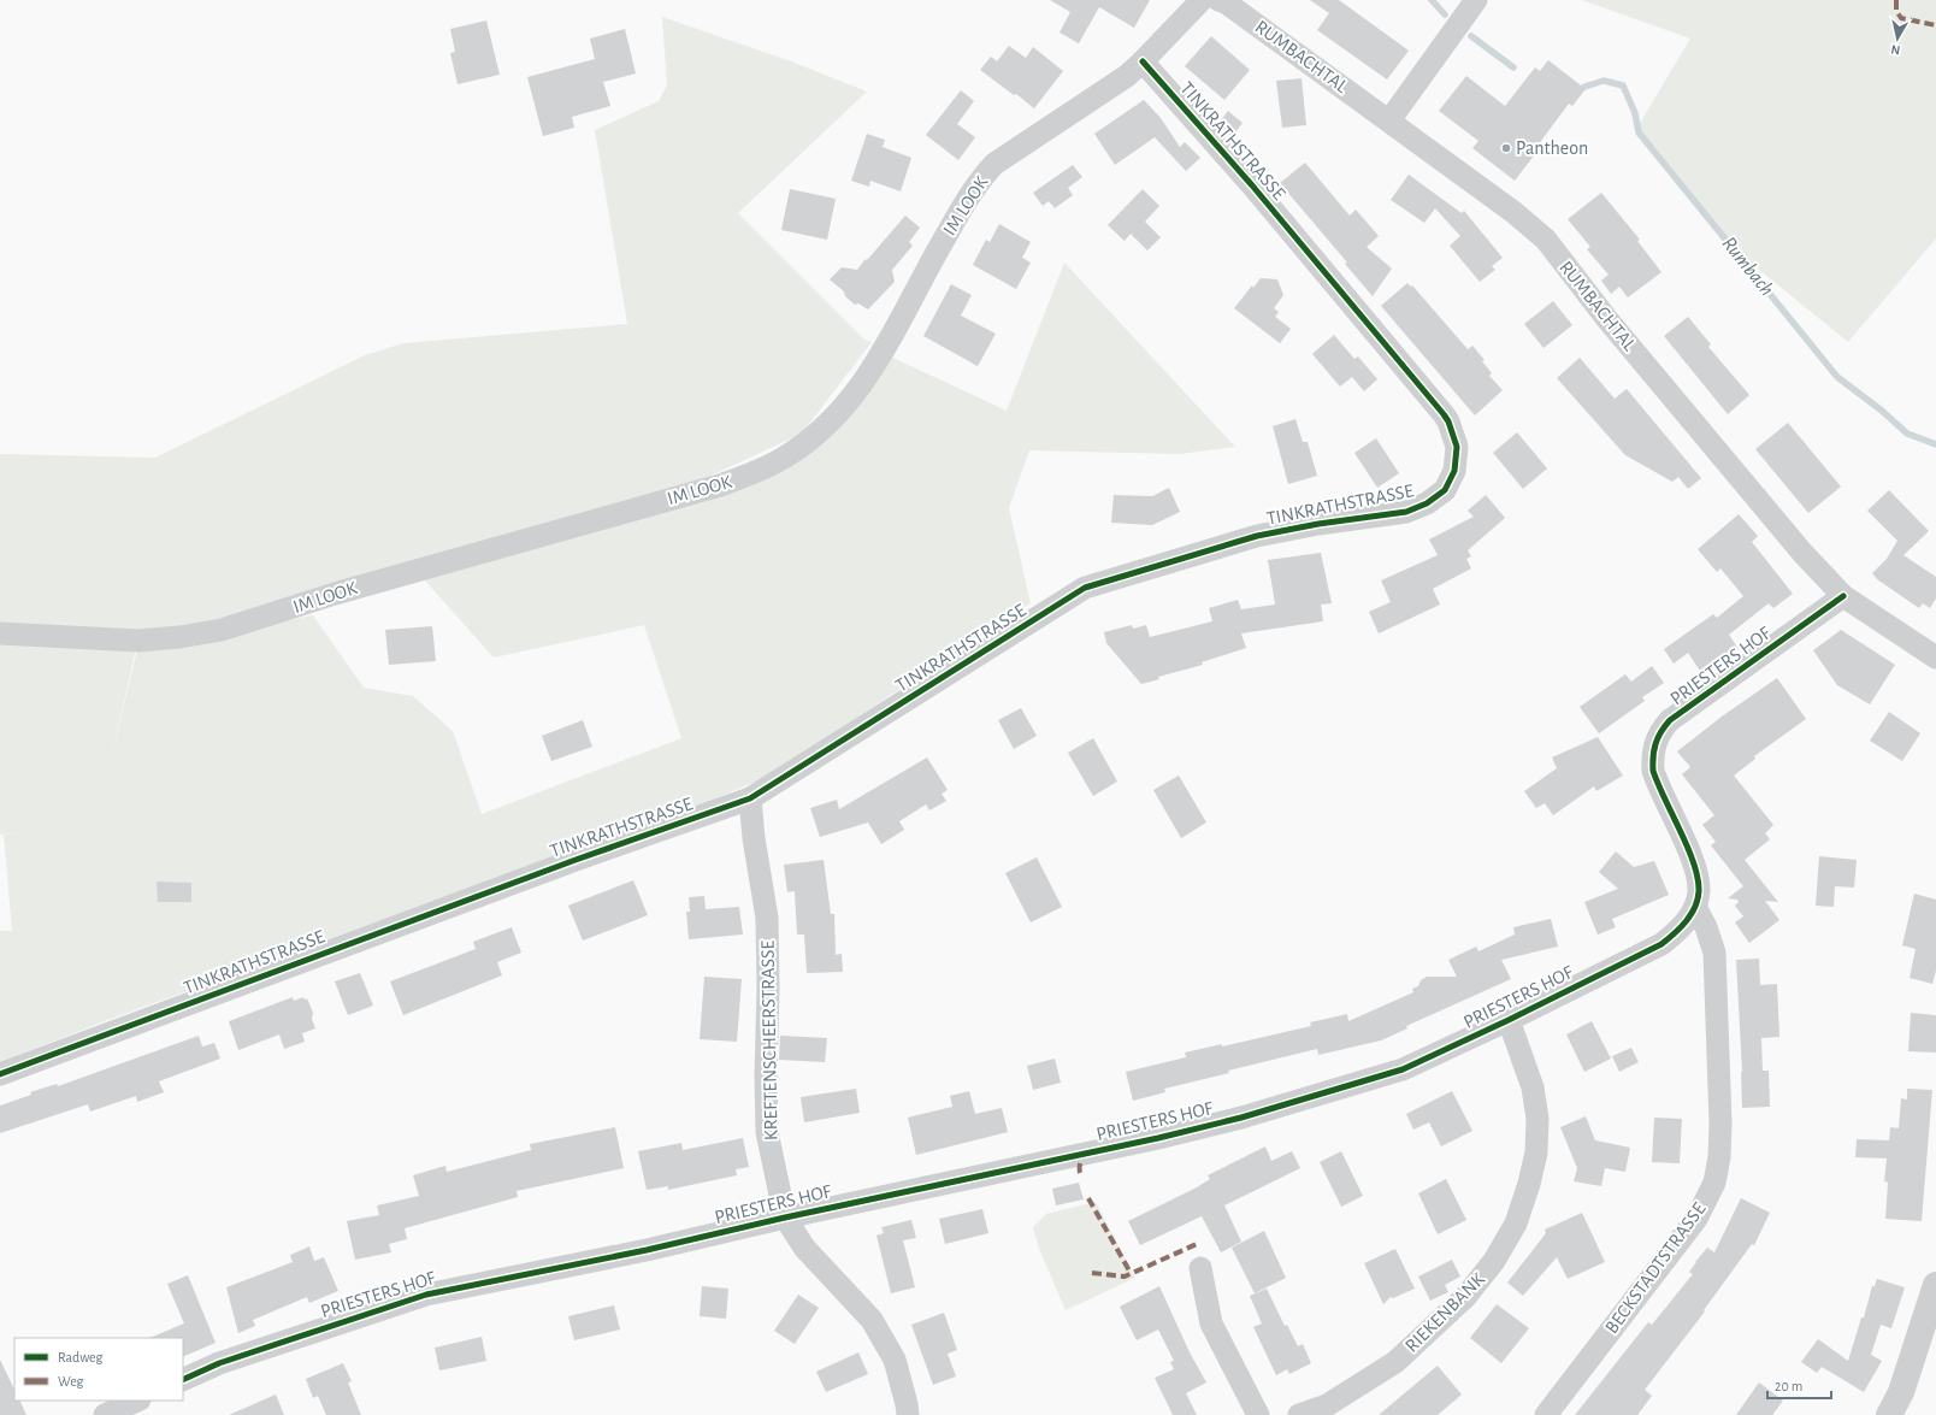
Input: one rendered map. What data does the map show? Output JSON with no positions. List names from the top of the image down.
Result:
{
  "streets": {
    "street": [
      "RUMBACHTAL",
      "TINKRATHSTRASSE",
      "IM LOOK",
      "PRIESTERS HOF",
      "KREFTENSCHEERSTRASSE",
      "BECKSTADTSTRASSE",
      "RIEKENBANK"
    ]
  },
  "crossings": [
    ["RUMBACHTAL", "PRIESTERS HOF"],
    ["TINKRATHSTRASSE", "IM LOOK"],
    ["TINKRATHSTRASSE", "KREFTENSCHEERSTRASSE"],
    ["PRIESTERS HOF", "KREFTENSCHEERSTRASSE"],
    ["PRIESTERS HOF", "BECKSTADTSTRASSE"],
    ["PRIESTERS HOF", "RIEKENBANK"]
  ],
  "water": ["Rumbach"],
  "places": ["Pantheon"],
  "legend": ["Radweg", "Weg"],
  "scale_bar": "20 m",
  "north": "bottom"
}
